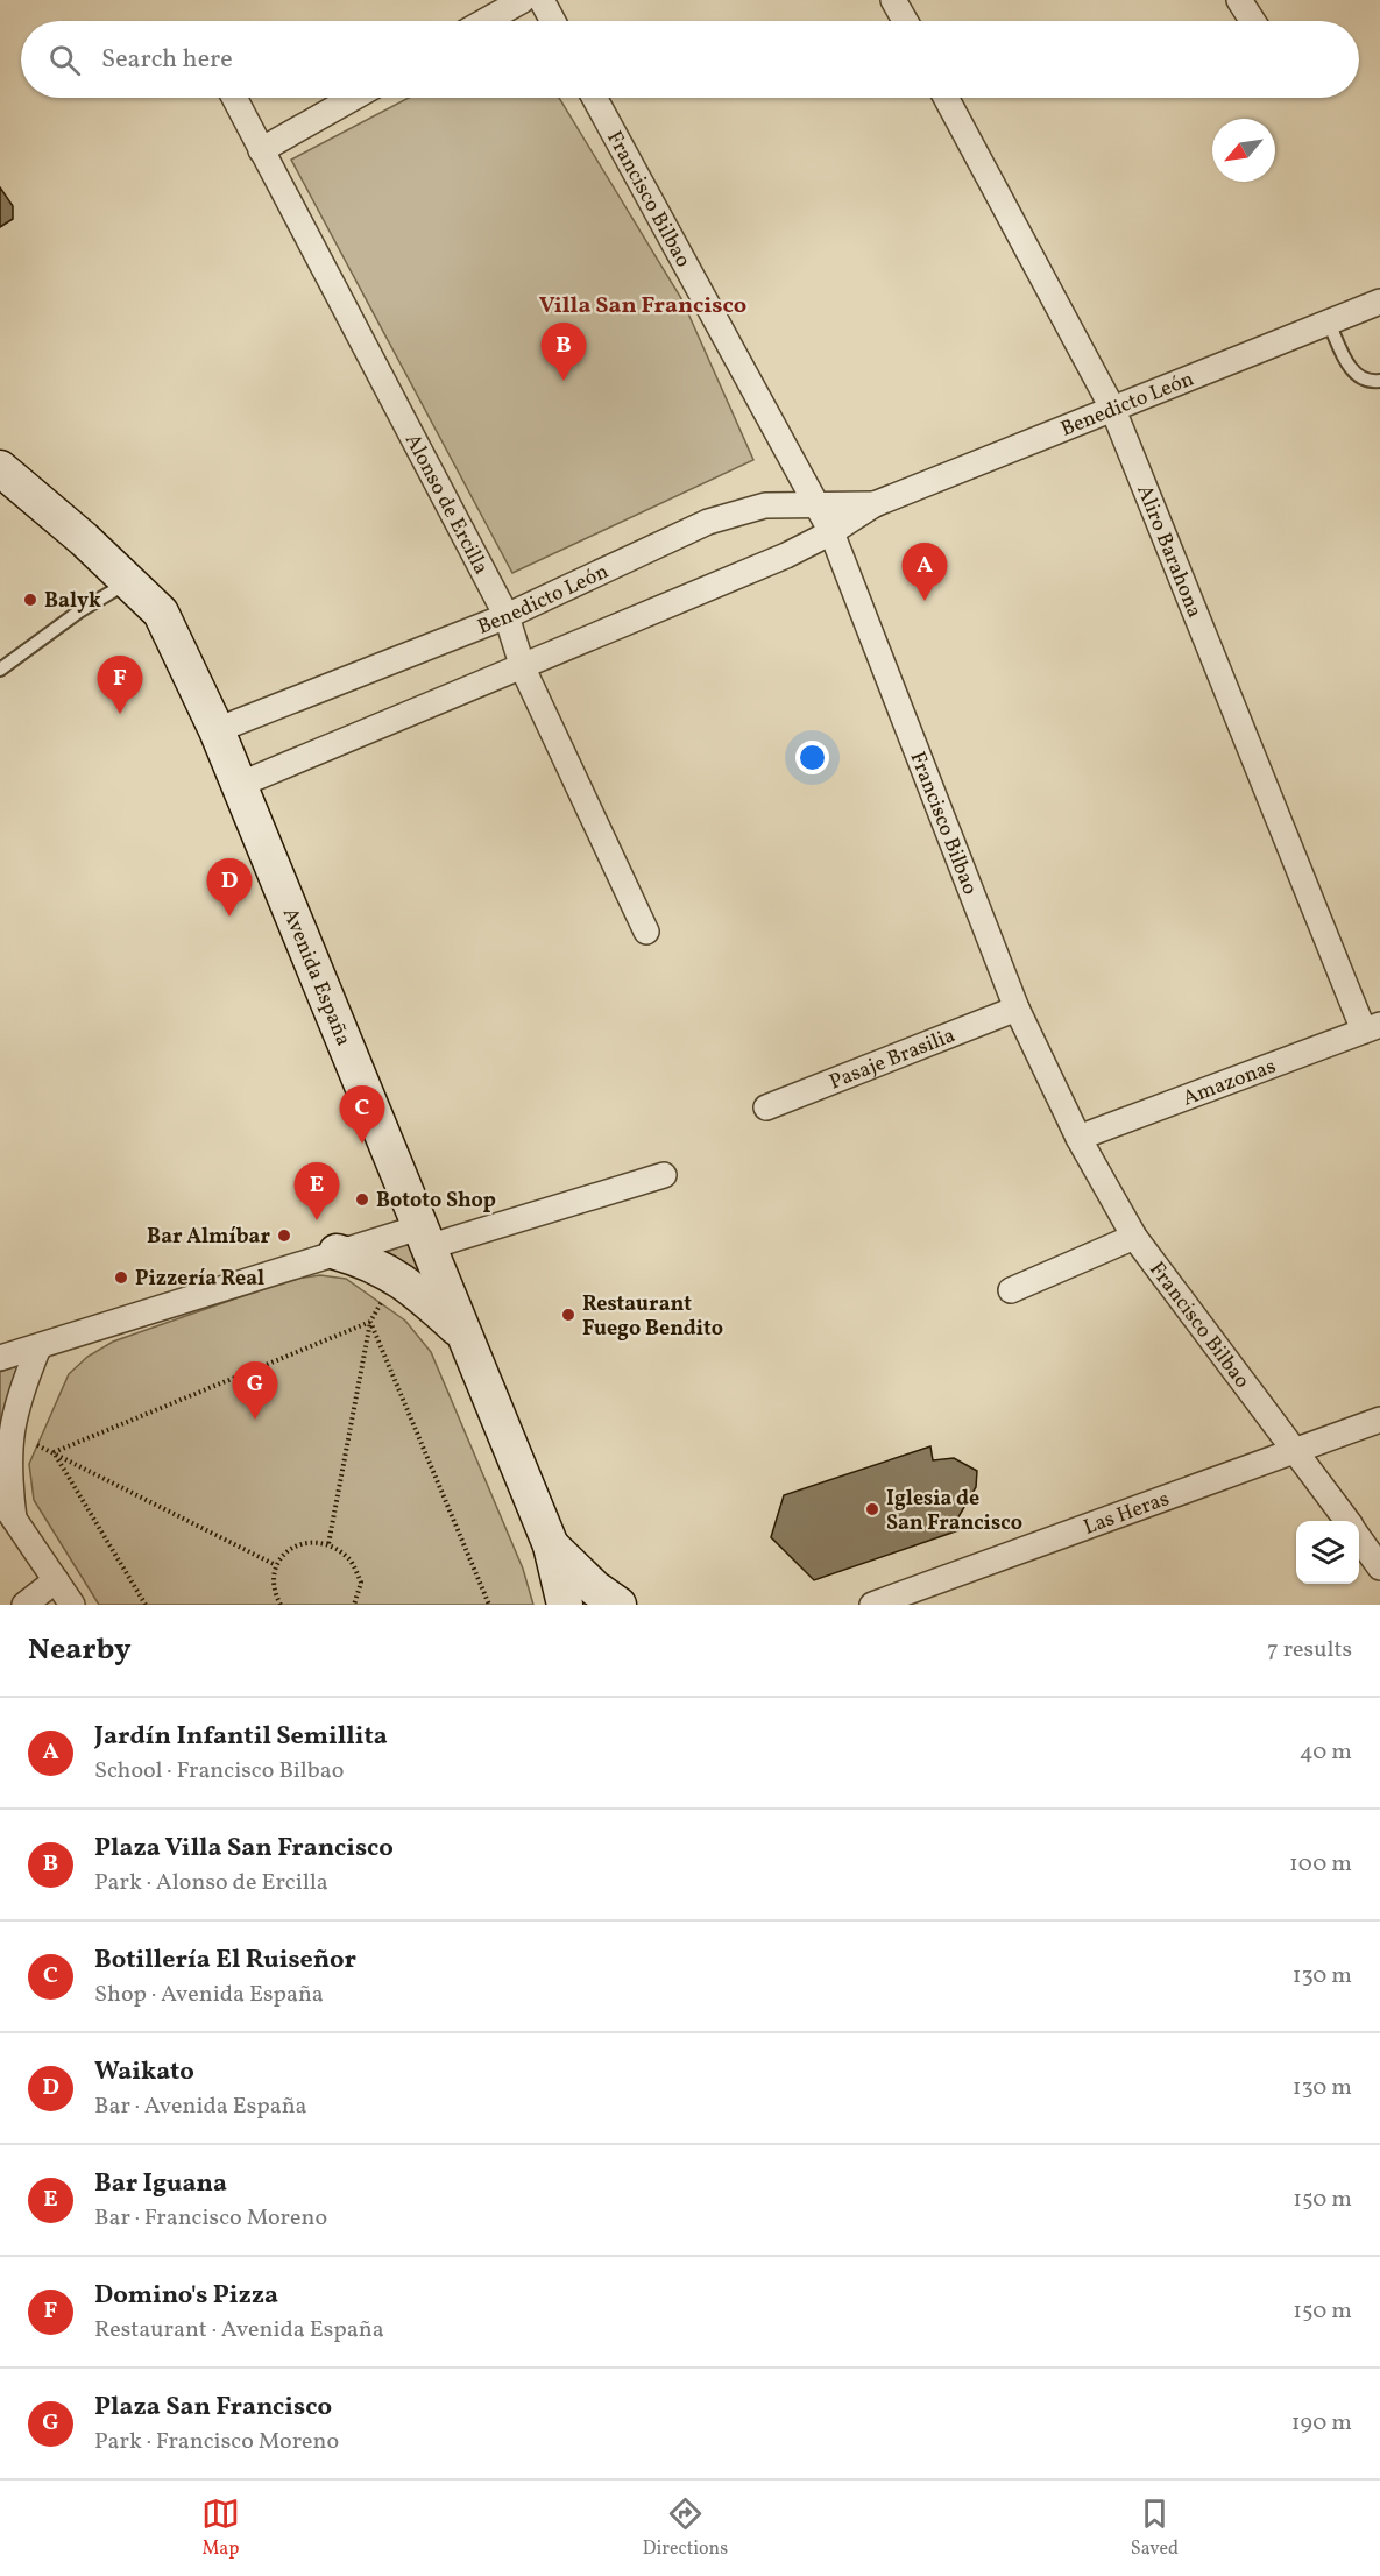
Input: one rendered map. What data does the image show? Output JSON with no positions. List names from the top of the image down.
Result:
{
  "streets": {
    "main road": ["Avenida España"],
    "street": [
      "Francisco Bilbao",
      "Benedicto León",
      "Alonso de Ercilla",
      "Aliro Barahona",
      "Pasaje Brasilia",
      "Amazonas",
      "Las Heras"
    ]
  },
  "crossings": [
    ["Francisco Bilbao", "Benedicto León"],
    ["Francisco Bilbao", "Pasaje Brasilia"],
    ["Francisco Bilbao", "Amazonas"],
    ["Francisco Bilbao", "Las Heras"],
    ["Benedicto León", "Alonso de Ercilla"],
    ["Benedicto León", "Aliro Barahona"],
    ["Benedicto León", "Avenida España"],
    ["Aliro Barahona", "Amazonas"]
  ],
  "districts": ["Villa San Francisco"],
  "places": [
    "Balyk",
    "Bototo Shop",
    "Bar Almíbar",
    "Pizzería Real",
    "Restaurant Fuego Bendito",
    "Iglesia de San Francisco"
  ],
  "north": "bottom left",
  "page": {
    "search": "Search here",
    "pins": [
      "B",
      "A",
      "F",
      "D",
      "C",
      "E",
      "G"
    ],
    "heading": ["Nearby", "7 results"],
    "list": [
      {
        "mark": "A",
        "name": "Jardín Infantil Semillita",
        "note": "School · Francisco Bilbao",
        "value": "40 m"
      },
      {
        "mark": "B",
        "name": "Plaza Villa San Francisco",
        "note": "Park · Alonso de Ercilla",
        "value": "100 m"
      },
      {
        "mark": "C",
        "name": "Botillería El Ruiseñor",
        "note": "Shop · Avenida España",
        "value": "130 m"
      },
      {
        "mark": "D",
        "name": "Waikato",
        "note": "Bar · Avenida España",
        "value": "130 m"
      },
      {
        "mark": "E",
        "name": "Bar Iguana",
        "note": "Bar · Francisco Moreno",
        "value": "150 m"
      },
      {
        "mark": "F",
        "name": "Domino's Pizza",
        "note": "Restaurant · Avenida España",
        "value": "150 m"
      },
      {
        "mark": "G",
        "name": "Plaza San Francisco",
        "note": "Park · Francisco Moreno",
        "value": "190 m"
      }
    ],
    "nav": ["Map", "Directions", "Saved"]
  }
}
